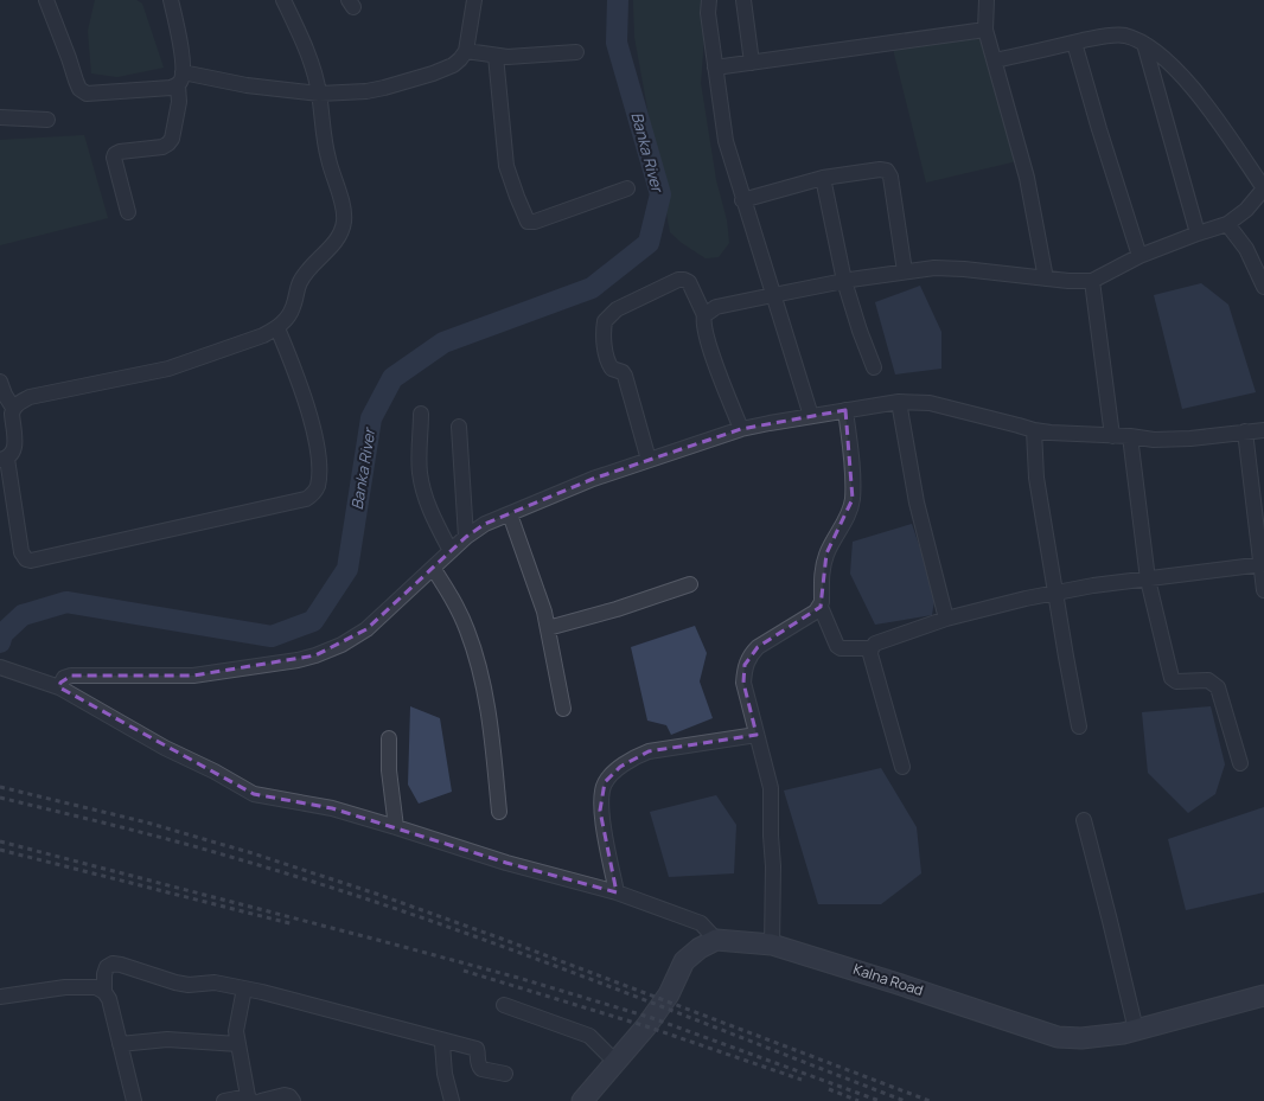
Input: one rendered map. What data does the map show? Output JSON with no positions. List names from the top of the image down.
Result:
{
  "streets": {
    "street": ["Kalna Road"]
  },
  "water": ["Banka River"]
}
